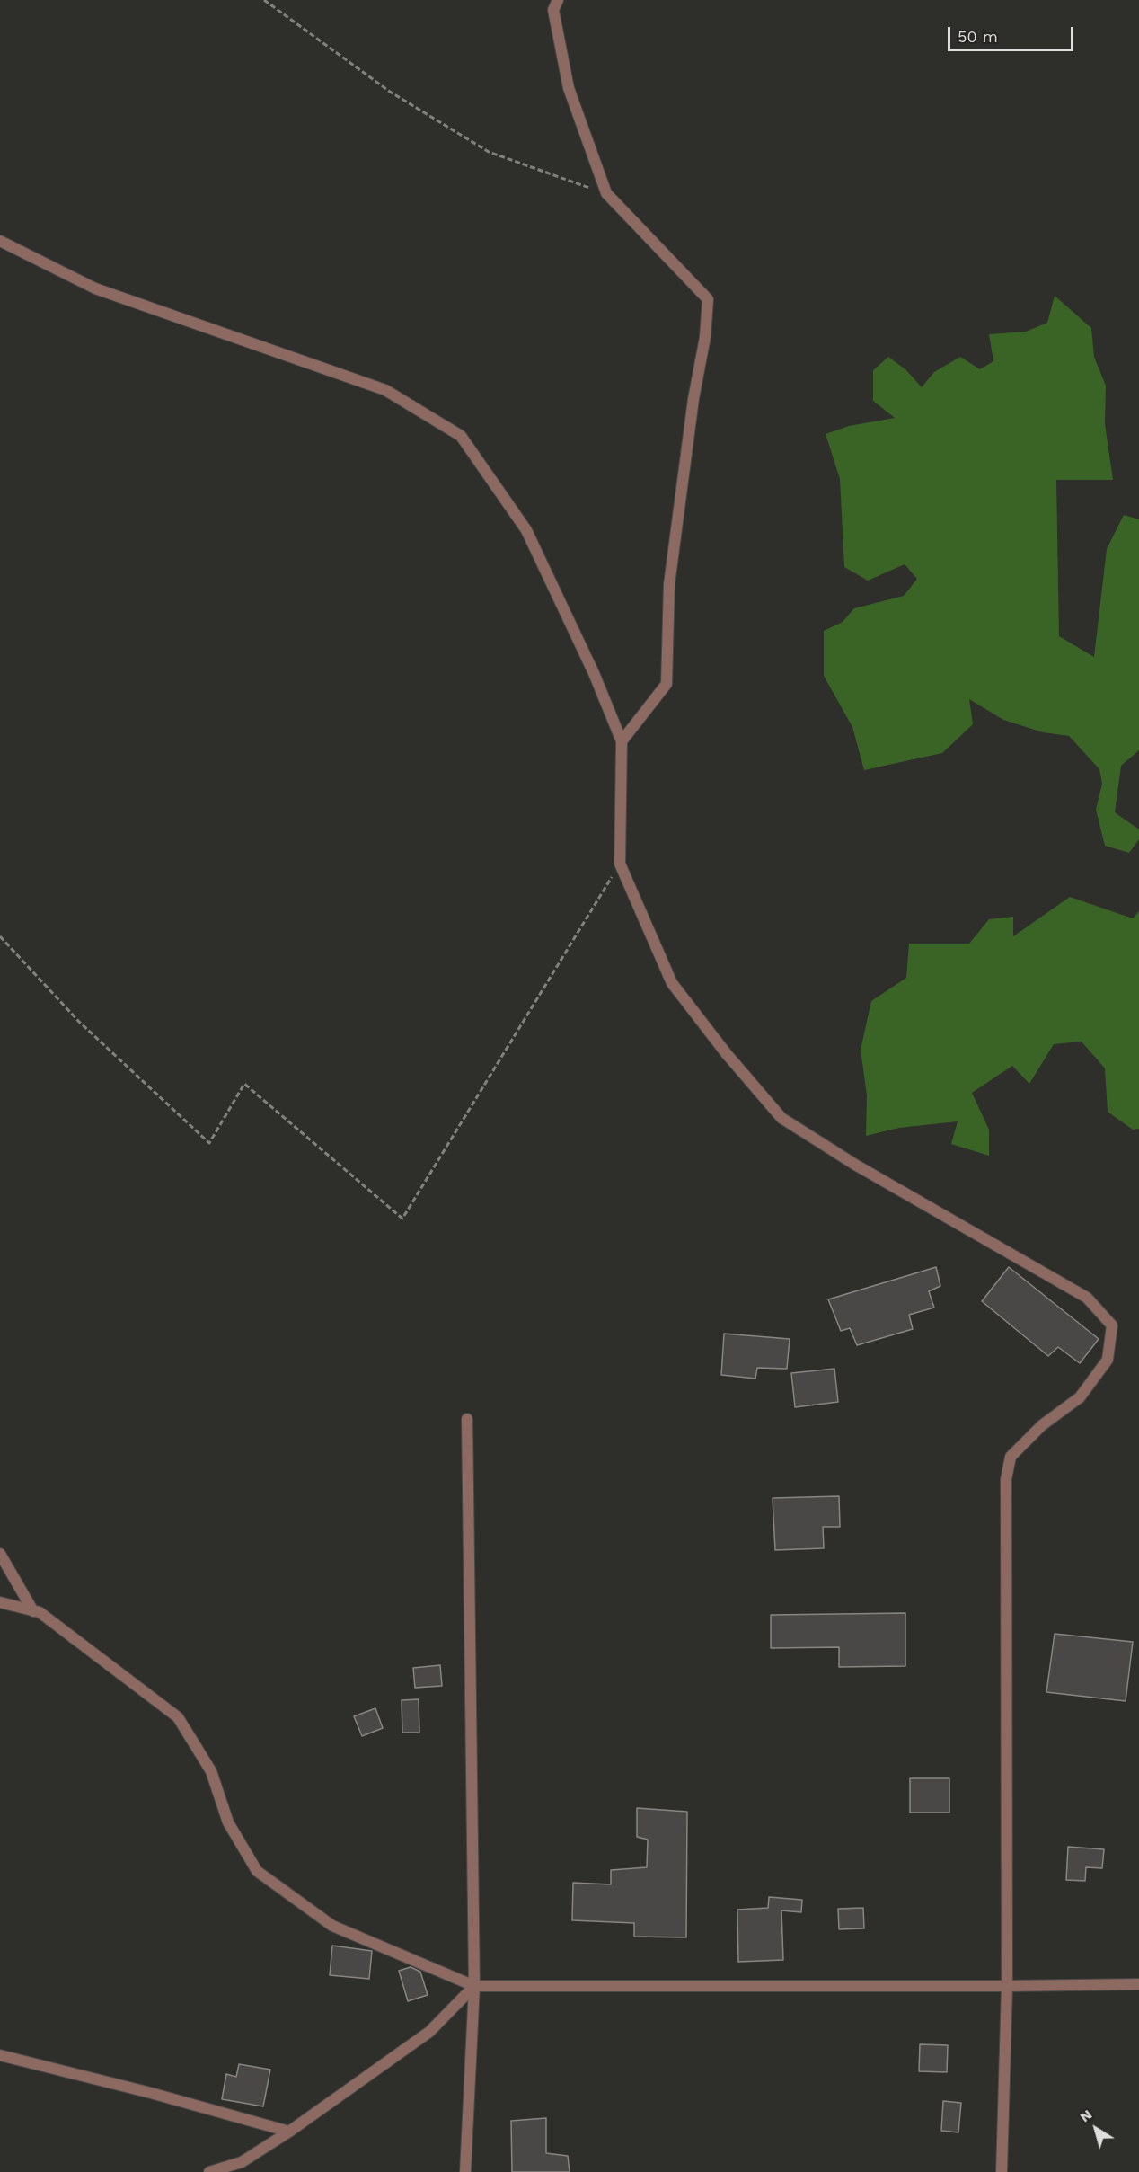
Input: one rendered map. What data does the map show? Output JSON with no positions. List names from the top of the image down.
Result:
{
  "scale_bar": "50 m",
  "north": "top left"
}
